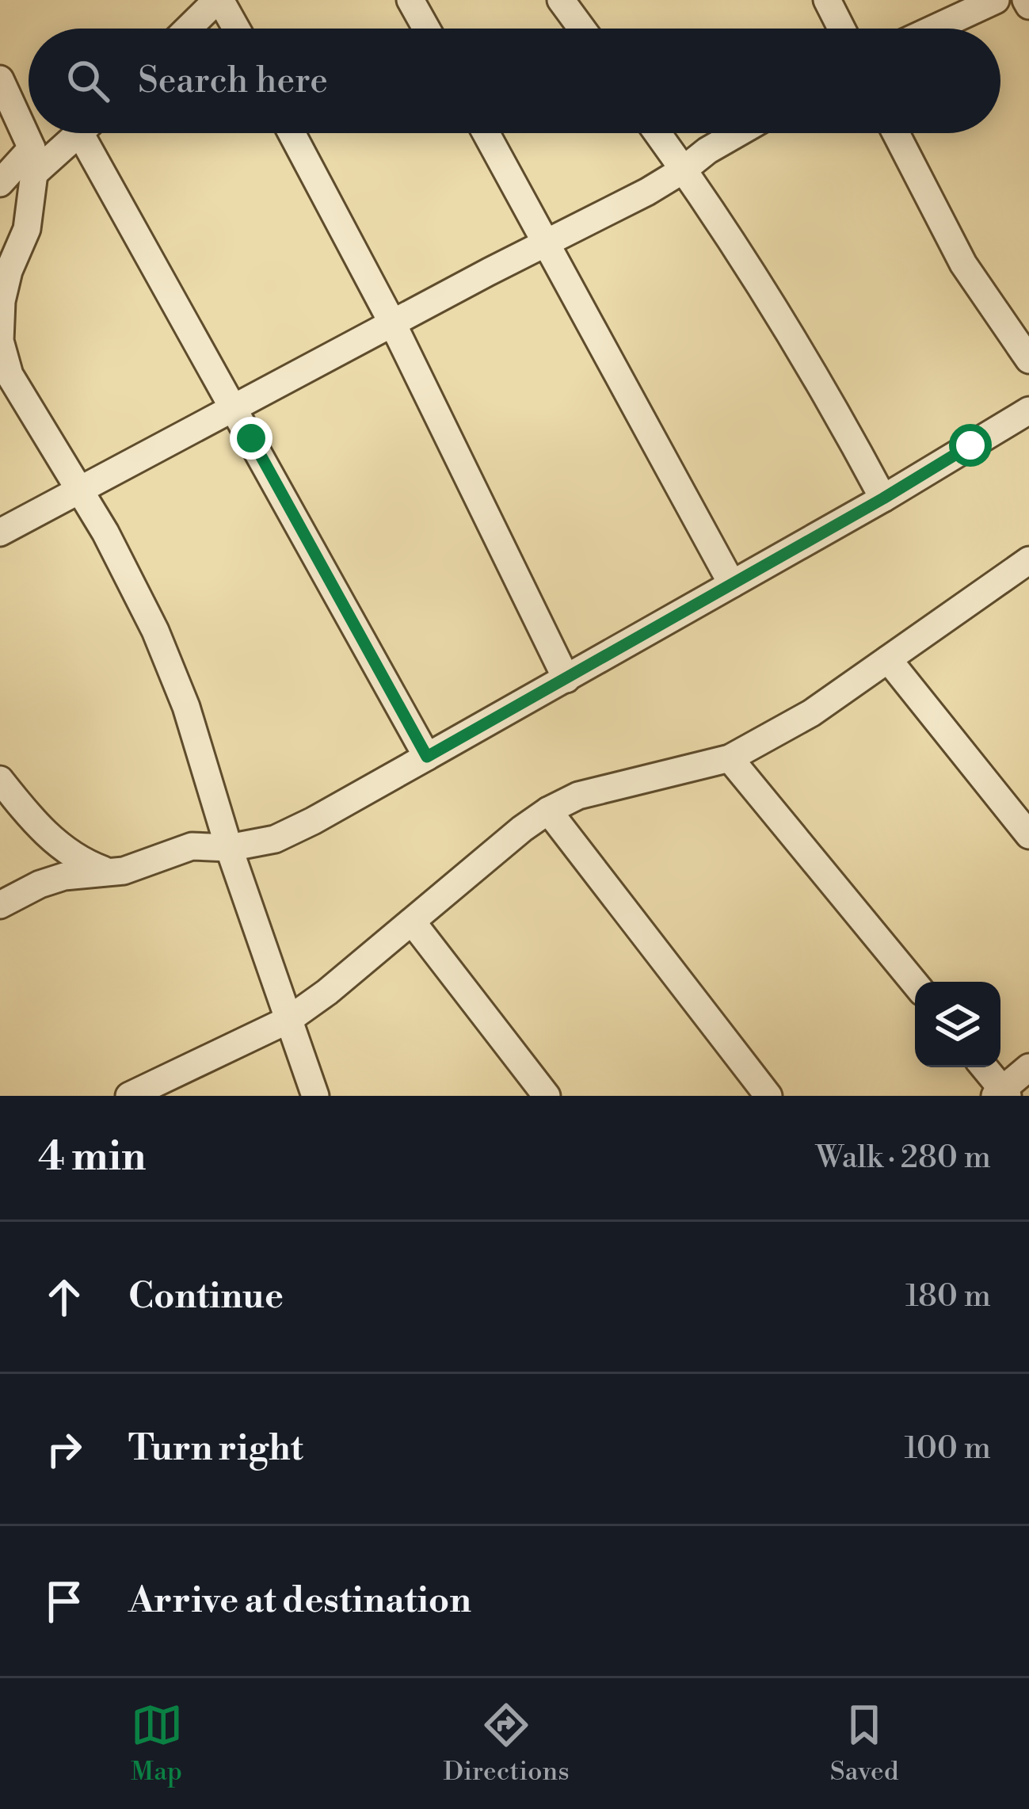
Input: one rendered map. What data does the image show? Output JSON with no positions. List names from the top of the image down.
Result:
{
  "page": {
    "search": "Search here",
    "heading": ["4 min", "Walk · 280 m"],
    "list": [
      ["Continue", "180 m"],
      ["Turn right", "100 m"],
      "Arrive at destination"
    ],
    "nav": ["Map", "Directions", "Saved"]
  }
}
